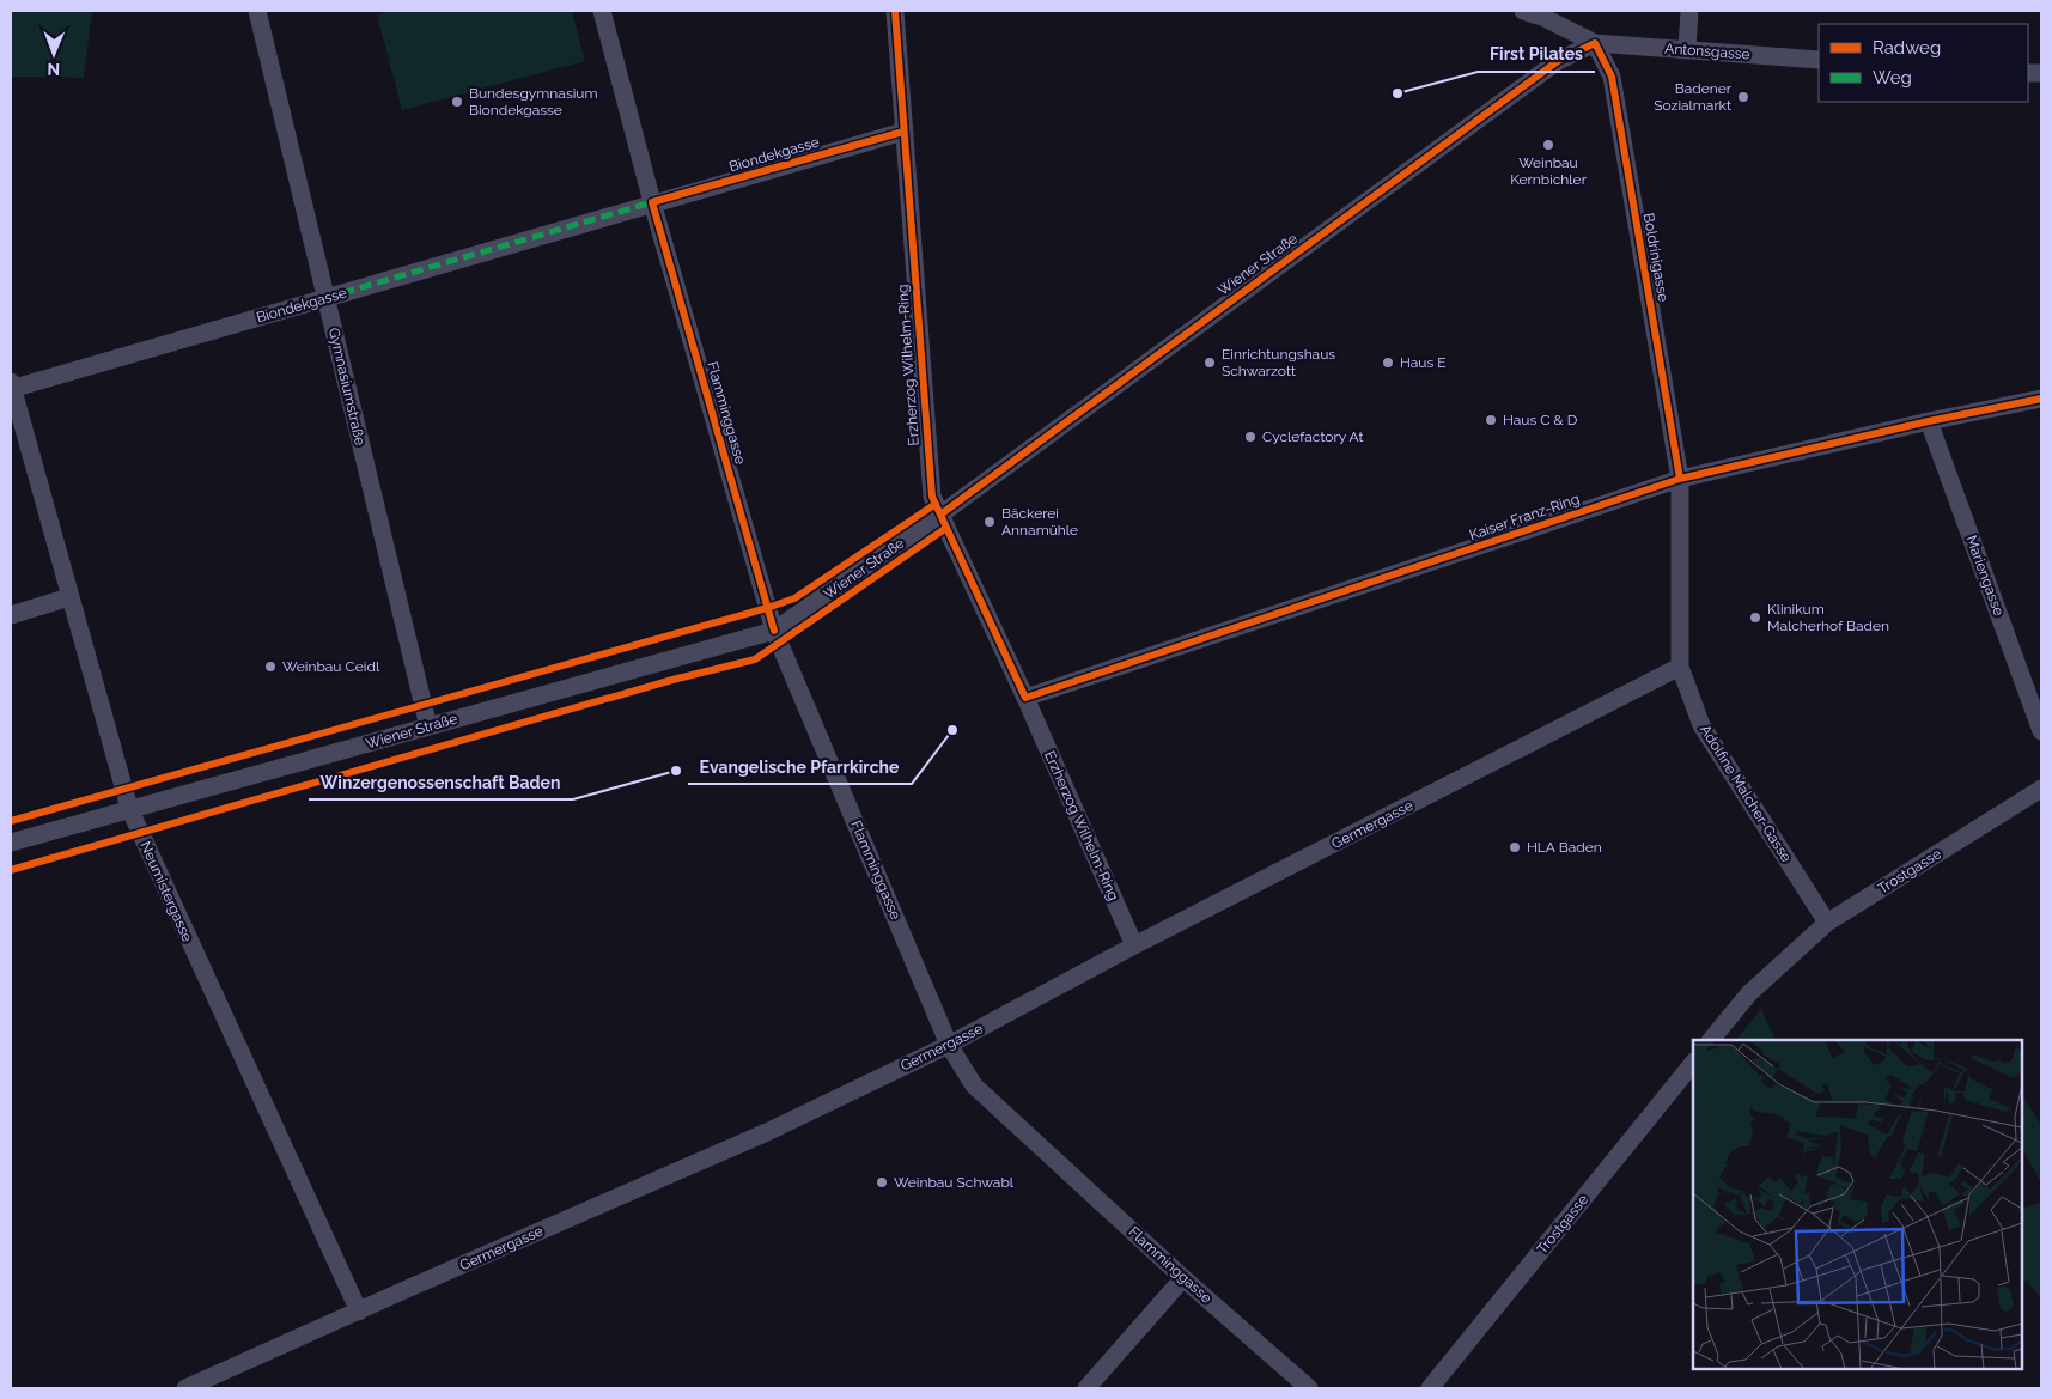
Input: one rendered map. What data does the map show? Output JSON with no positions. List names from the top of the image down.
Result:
{
  "streets": {
    "street": [
      "Antonsgasse",
      "Biondekgasse",
      "Boldrinigasse",
      "Wiener Straße",
      "Erzherzog Wilhelm-Ring",
      "Gymnasiumstraße",
      "Flamminggasse",
      "Kaiser Franz-Ring",
      "Mariengasse",
      "Adolfine Malcher-Gasse",
      "Germergasse",
      "Trostgasse",
      "Neumistergasse"
    ]
  },
  "crossings": [
    ["Antonsgasse", "Boldrinigasse"],
    ["Antonsgasse", "Wiener Straße"],
    ["Biondekgasse", "Erzherzog Wilhelm-Ring"],
    ["Biondekgasse", "Gymnasiumstraße"],
    ["Biondekgasse", "Flamminggasse"],
    ["Biondekgasse", "Neumistergasse"],
    ["Boldrinigasse", "Wiener Straße"],
    ["Boldrinigasse", "Kaiser Franz-Ring"],
    ["Boldrinigasse", "Adolfine Malcher-Gasse"],
    ["Wiener Straße", "Erzherzog Wilhelm-Ring"],
    ["Wiener Straße", "Gymnasiumstraße"],
    ["Wiener Straße", "Flamminggasse"],
    ["Wiener Straße", "Neumistergasse"],
    ["Erzherzog Wilhelm-Ring", "Kaiser Franz-Ring"],
    ["Erzherzog Wilhelm-Ring", "Germergasse"],
    ["Flamminggasse", "Germergasse"],
    ["Kaiser Franz-Ring", "Mariengasse"],
    ["Kaiser Franz-Ring", "Adolfine Malcher-Gasse"],
    ["Adolfine Malcher-Gasse", "Germergasse"],
    ["Adolfine Malcher-Gasse", "Trostgasse"],
    ["Germergasse", "Neumistergasse"]
  ],
  "places": [
    "First Pilates",
    "Badener Sozialmarkt",
    "Bundesgymnasium Biondekgasse",
    "Weinbau Kernbichler",
    "Einrichtungshaus Schwarzott",
    "Haus E",
    "Haus C & D",
    "Cyclefactory At",
    "Bäckerei Annamühle",
    "Klinikum Malcherhof Baden",
    "Weinbau Ceidl",
    "Evangelische Pfarrkirche",
    "Winzergenossenschaft Baden",
    "HLA Baden",
    "Weinbau Schwabl"
  ],
  "legend": ["Radweg", "Weg"],
  "north": "bottom"
}
